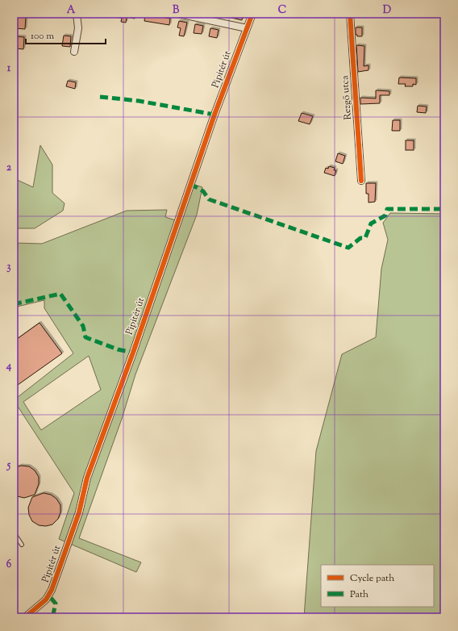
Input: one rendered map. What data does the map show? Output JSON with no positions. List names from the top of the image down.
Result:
{
  "streets": {
    "street": ["Pipitér út", "Rezgő utca"]
  },
  "legend": ["Cycle path", "Path"],
  "scale_bar": "100 m",
  "grid": {
    "columns": [
      "A",
      "B",
      "C",
      "D"
    ],
    "rows": [
      "1",
      "2",
      "3",
      "4",
      "5",
      "6"
    ]
  }
}
